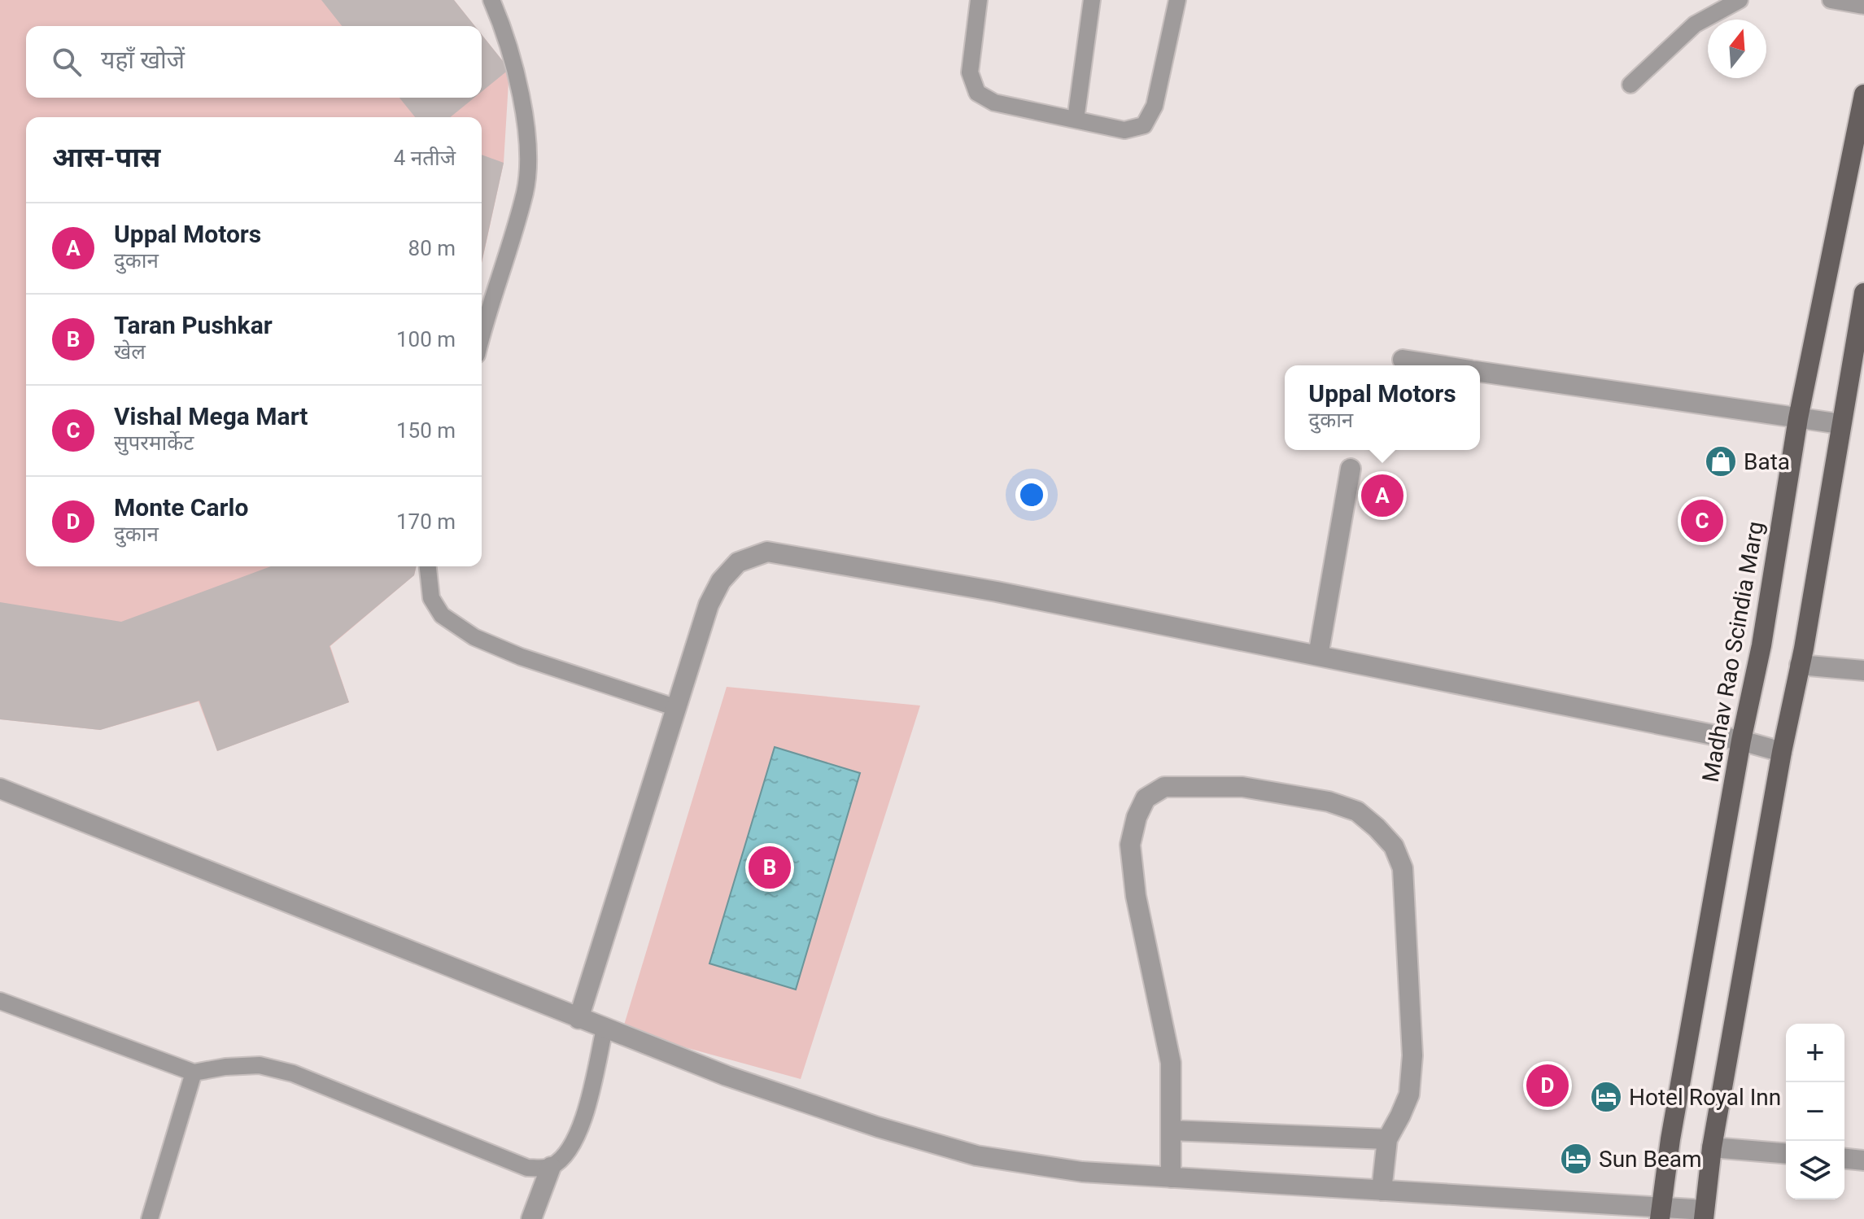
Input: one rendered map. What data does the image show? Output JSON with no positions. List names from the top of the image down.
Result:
{
  "streets": {
    "main road": ["Madhav Rao Scindia Marg"]
  },
  "places": {
    "shop": ["Bata"],
    "hotel": ["Hotel Royal Inn", "Sun Beam"]
  },
  "north": "top",
  "page": {
    "search": "यहाँ खोजें",
    "heading": ["आस-पास", "4 नतीजे"],
    "list": [
      {
        "mark": "A",
        "name": "Uppal Motors",
        "note": "दुकान",
        "value": "80 m"
      },
      {
        "mark": "B",
        "name": "Taran Pushkar",
        "note": "खेल",
        "value": "100 m"
      },
      {
        "mark": "C",
        "name": "Vishal Mega Mart",
        "note": "सुपरमार्केट",
        "value": "150 m"
      },
      {
        "mark": "D",
        "name": "Monte Carlo",
        "note": "दुकान",
        "value": "170 m"
      }
    ],
    "popup": ["Uppal Motors", "दुकान"],
    "pins": [
      "A",
      "C",
      "B",
      "D"
    ],
    "map_buttons": ["+", "−"]
  }
}
